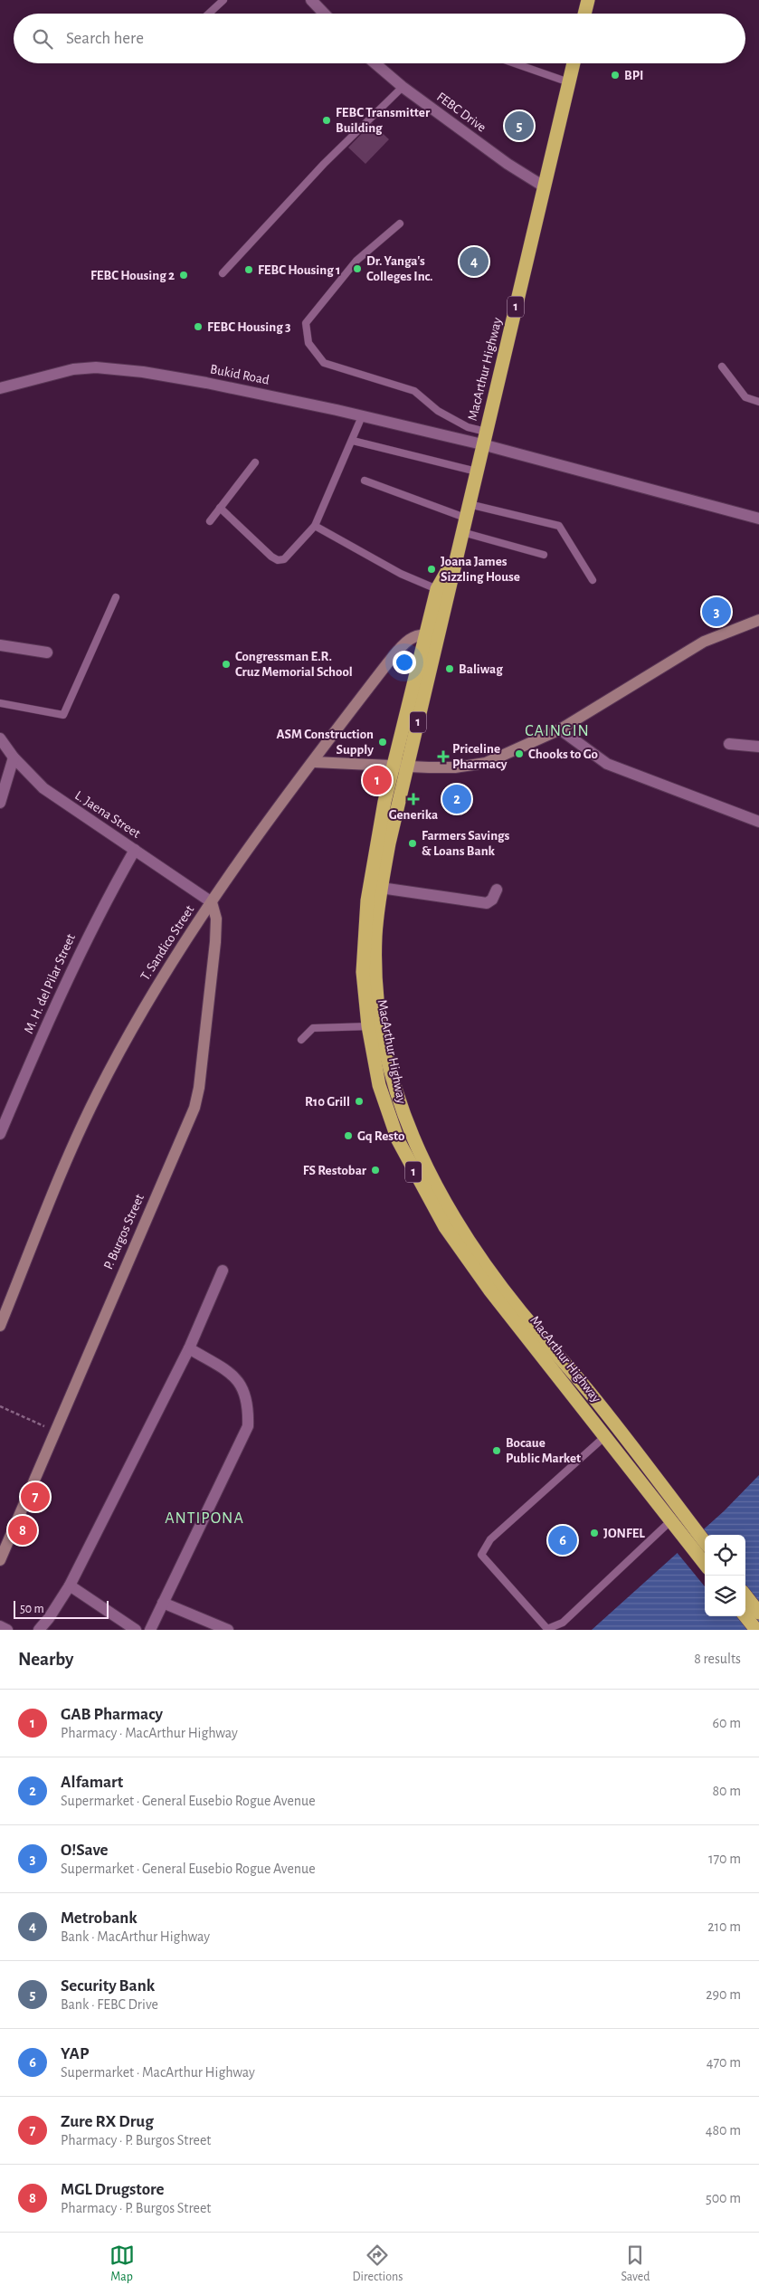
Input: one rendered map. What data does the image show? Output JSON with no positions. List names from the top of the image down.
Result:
{
  "streets": {
    "highway": ["1", "MacArthur Highway"],
    "main road": ["T. Sandico Street", "P. Burgos Street"],
    "street": [
      "FEBC Drive",
      "Bukid Road",
      "L. Jaena Street",
      "M. H. del Pilar Street"
    ]
  },
  "crossings": [
    ["FEBC Drive", "MacArthur Highway"],
    ["MacArthur Highway", "Bukid Road"],
    ["MacArthur Highway", "T. Sandico Street"],
    ["L. Jaena Street", "T. Sandico Street"],
    ["L. Jaena Street", "M. H. del Pilar Street"],
    ["L. Jaena Street", "P. Burgos Street"],
    ["T. Sandico Street", "P. Burgos Street"]
  ],
  "districts": ["CAINGIN", "ANTIPONA"],
  "places": {
    "other": [
      "BPI",
      "FEBC Transmitter Building",
      "Dr. Yanga's Colleges Inc.",
      "FEBC Housing 1",
      "FEBC Housing 2",
      "FEBC Housing 3",
      "Joana James Sizzling House",
      "Congressman E.R. Cruz Memorial School",
      "Baliwag",
      "ASM Construction Supply",
      "Chooks to Go",
      "Farmers Savings & Loans Bank",
      "R10 Grill",
      "Gq Resto",
      "FS Restobar",
      "Bocaue Public Market",
      "JONFEL"
    ],
    "health": ["Priceline Pharmacy", "Generika"]
  },
  "scale_bar": "50 m",
  "page": {
    "search": "Search here",
    "pins": [
      "5",
      "4",
      "3",
      "1",
      "2",
      "7",
      "8",
      "6"
    ],
    "scale": "50 m",
    "heading": ["Nearby", "8 results"],
    "list": [
      {
        "mark": "1",
        "name": "GAB Pharmacy",
        "note": "Pharmacy · MacArthur Highway",
        "value": "60 m"
      },
      {
        "mark": "2",
        "name": "Alfamart",
        "note": "Supermarket · General Eusebio Rogue Avenue",
        "value": "80 m"
      },
      {
        "mark": "3",
        "name": "O!Save",
        "note": "Supermarket · General Eusebio Rogue Avenue",
        "value": "170 m"
      },
      {
        "mark": "4",
        "name": "Metrobank",
        "note": "Bank · MacArthur Highway",
        "value": "210 m"
      },
      {
        "mark": "5",
        "name": "Security Bank",
        "note": "Bank · FEBC Drive",
        "value": "290 m"
      },
      {
        "mark": "6",
        "name": "YAP",
        "note": "Supermarket · MacArthur Highway",
        "value": "470 m"
      },
      {
        "mark": "7",
        "name": "Zure RX Drug",
        "note": "Pharmacy · P. Burgos Street",
        "value": "480 m"
      },
      {
        "mark": "8",
        "name": "MGL Drugstore",
        "note": "Pharmacy · P. Burgos Street",
        "value": "500 m"
      }
    ],
    "nav": ["Map", "Directions", "Saved"]
  }
}
